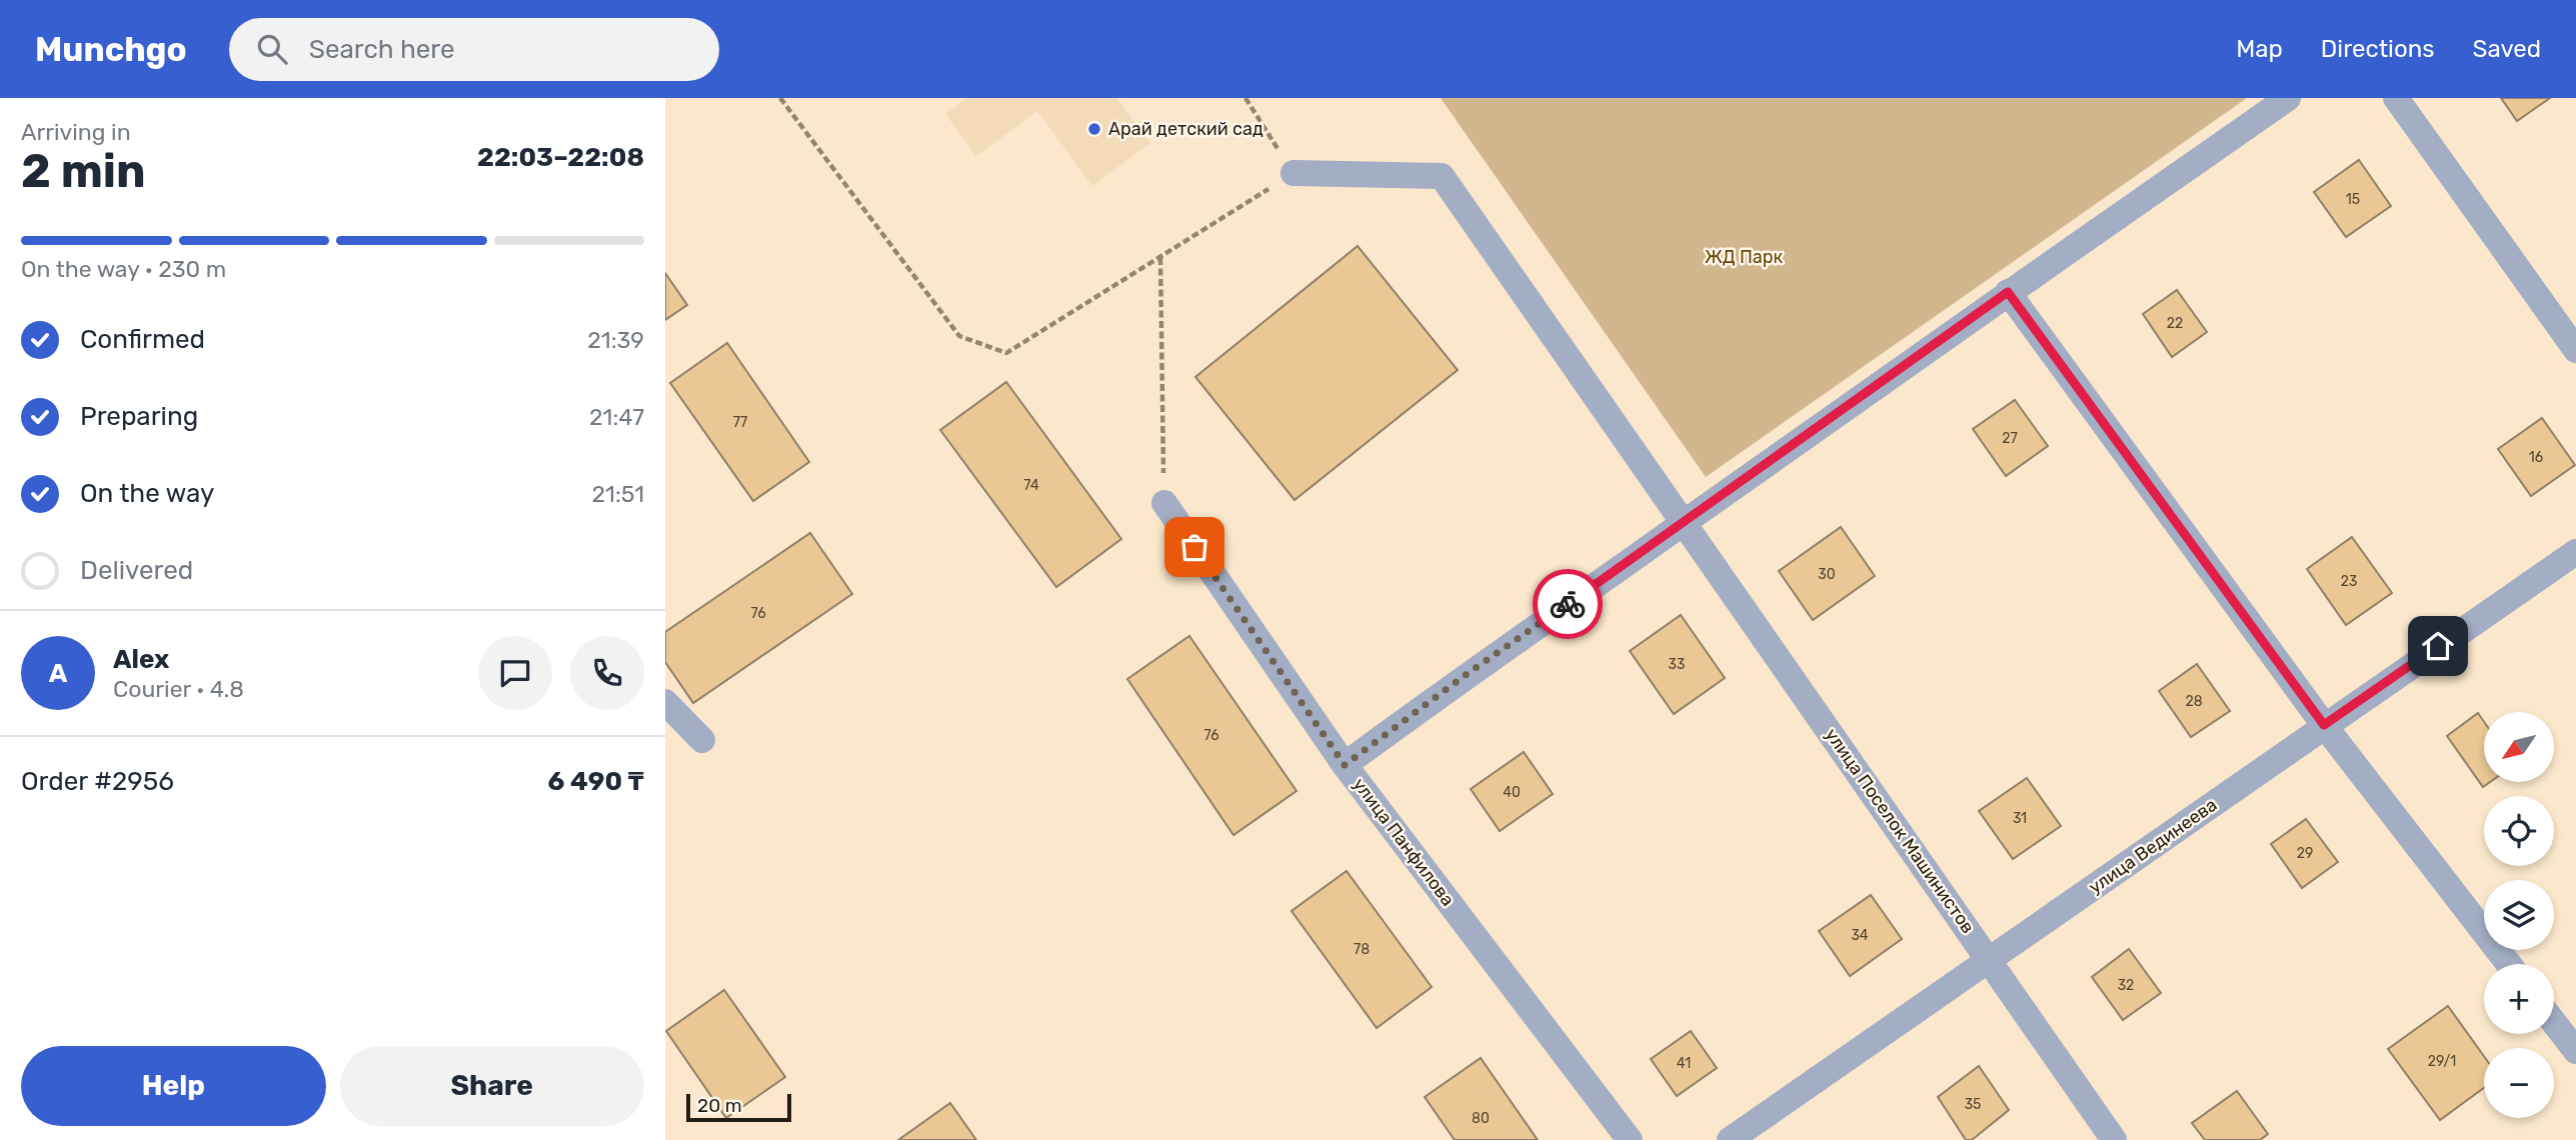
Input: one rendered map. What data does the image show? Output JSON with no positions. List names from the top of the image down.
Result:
{
  "streets": {
    "street": ["улица Поселок Машинистов", "улица Панфилова", "улица Вединеева"]
  },
  "crossings": [
    ["улица Поселок Машинистов", "улица Вединеева"]
  ],
  "parks": ["ЖД Парк"],
  "places": ["Арай детский сад"],
  "house_numbers": [
    "15",
    "22",
    "77",
    "27",
    "16",
    "74",
    "30",
    "23",
    "76",
    "33",
    "28",
    "76",
    "40",
    "31",
    "29",
    "34",
    "78",
    "32",
    "29/1",
    "41",
    "35",
    "80"
  ],
  "scale_bar": "20 m",
  "north": "bottom left",
  "page": {
    "header": "Munchgo",
    "search": "Search here",
    "nav": ["Map", "Directions", "Saved"],
    "heading": ["2 min", "Arriving in", "22:03–22:08"],
    "panel": [
      "Alex",
      "Courier · 4.8",
      "Order #2956",
      "6 490 ₸"
    ],
    "bar": "On the way · 230 m",
    "list": [
      ["Confirmed", "21:39"],
      ["Preparing", "21:47"],
      ["On the way", "21:51"],
      "Delivered"
    ],
    "round": "A",
    "map_buttons": ["+", "−"],
    "buttons": ["Help", "Share"],
    "scale": "20 m"
  }
}
